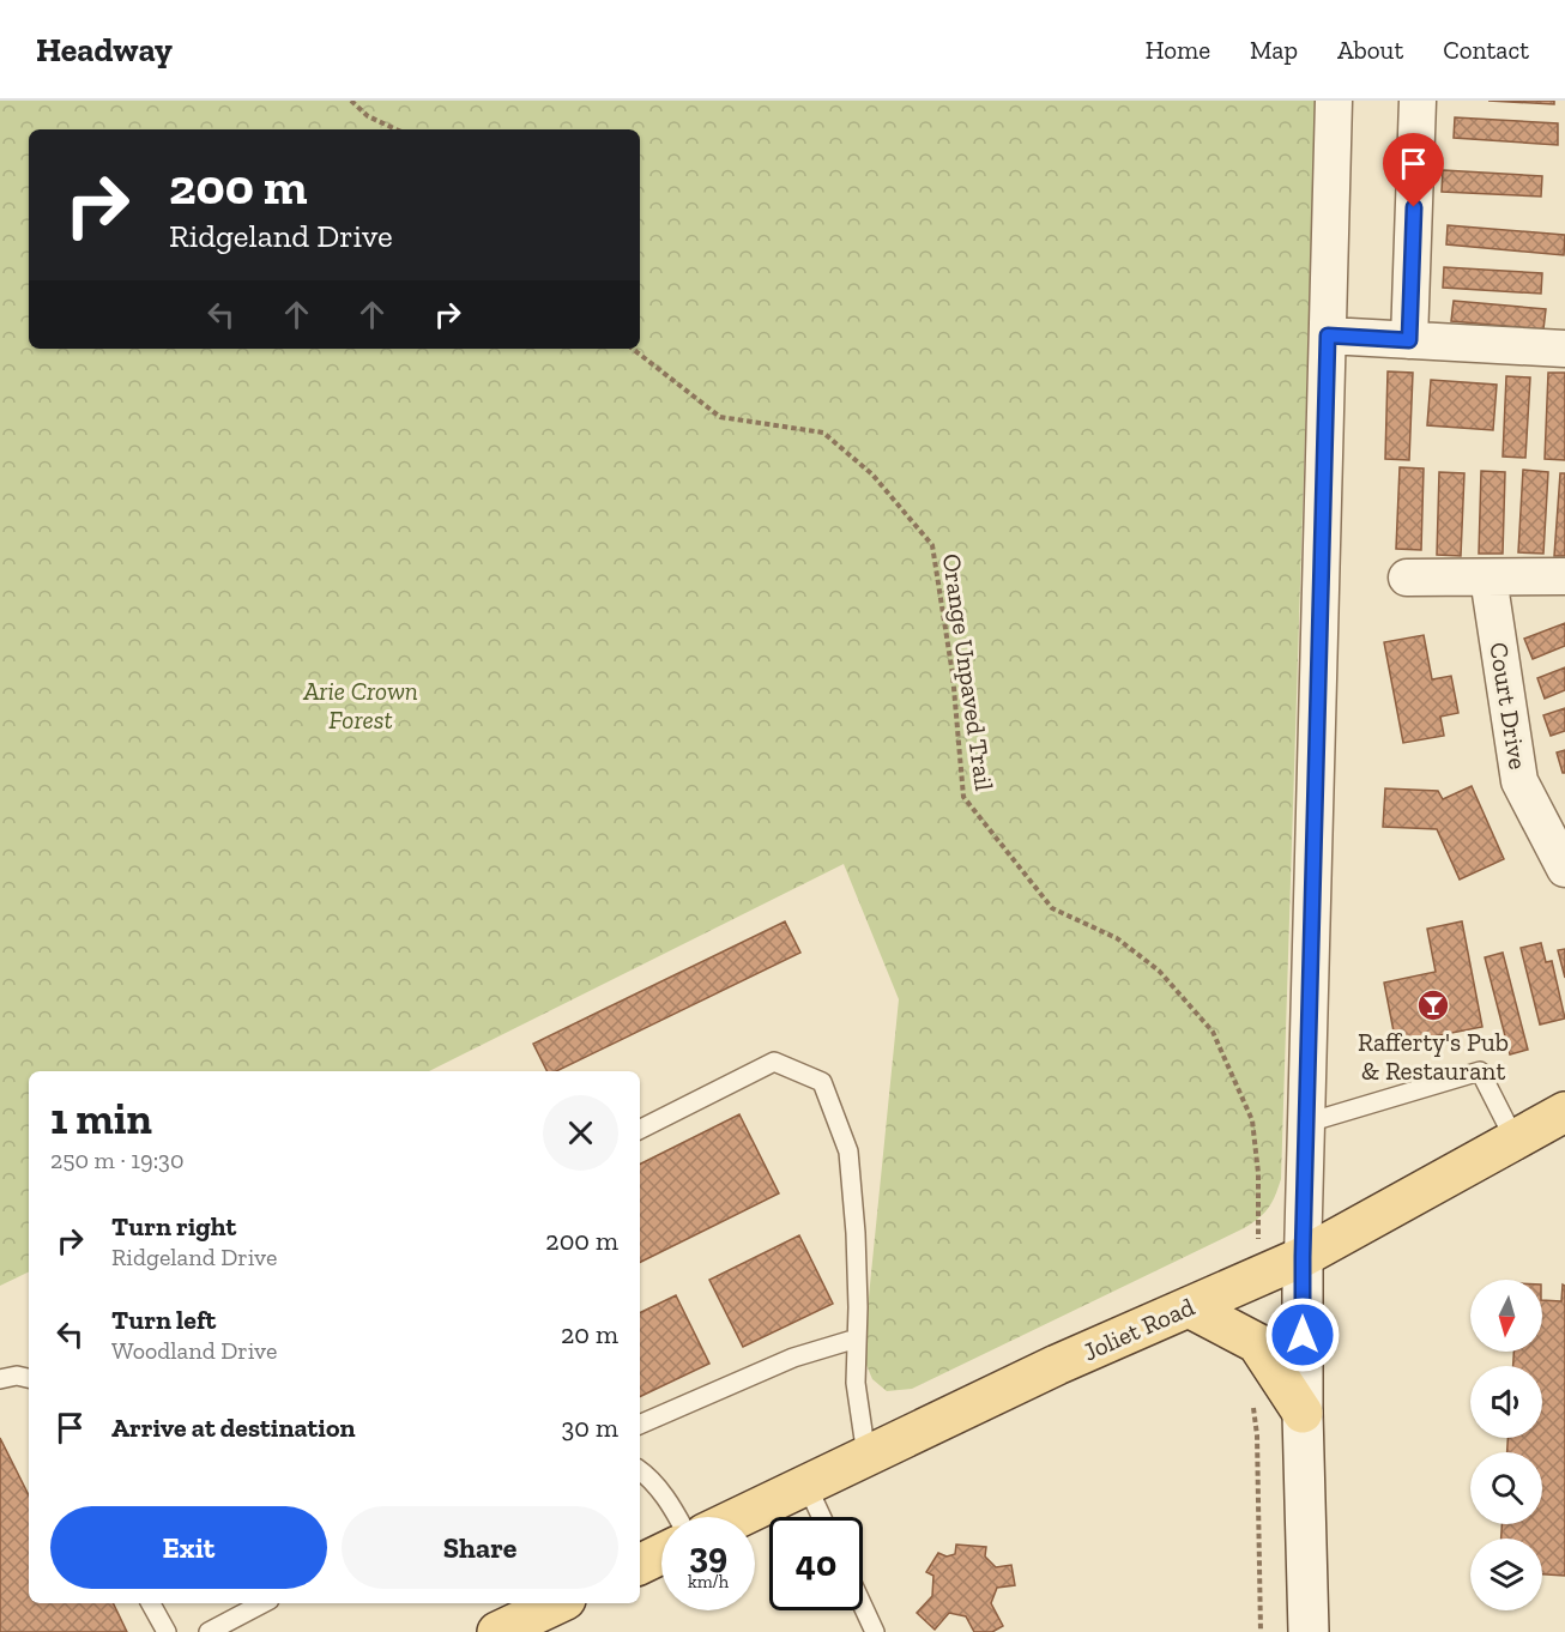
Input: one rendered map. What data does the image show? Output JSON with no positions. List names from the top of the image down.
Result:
{
  "streets": {
    "main road": ["Joliet Road"],
    "street": ["Court Drive"],
    "path": ["Orange Unpaved Trail"]
  },
  "crossings": [
    ["Orange Unpaved Trail", "Joliet Road"]
  ],
  "parks": ["Arie Crown Forest"],
  "places": {
    "bar": ["Rafferty's Pub & Restaurant"]
  },
  "north": "bottom",
  "page": {
    "header": "Headway",
    "nav": [
      "Home",
      "Map",
      "About",
      "Contact"
    ],
    "turn": ["200 m", "Ridgeland Drive"],
    "heading": ["1 min", "250 m · 19:30"],
    "list": [
      {
        "name": "Turn right",
        "note": "Ridgeland Drive",
        "value": "200 m"
      },
      {
        "name": "Turn left",
        "note": "Woodland Drive",
        "value": "20 m"
      },
      {
        "name": "Arrive at destination",
        "value": "30 m"
      }
    ],
    "buttons": ["Exit", "Share"],
    "speed": "39 km/h",
    "limit": "40"
  }
}
